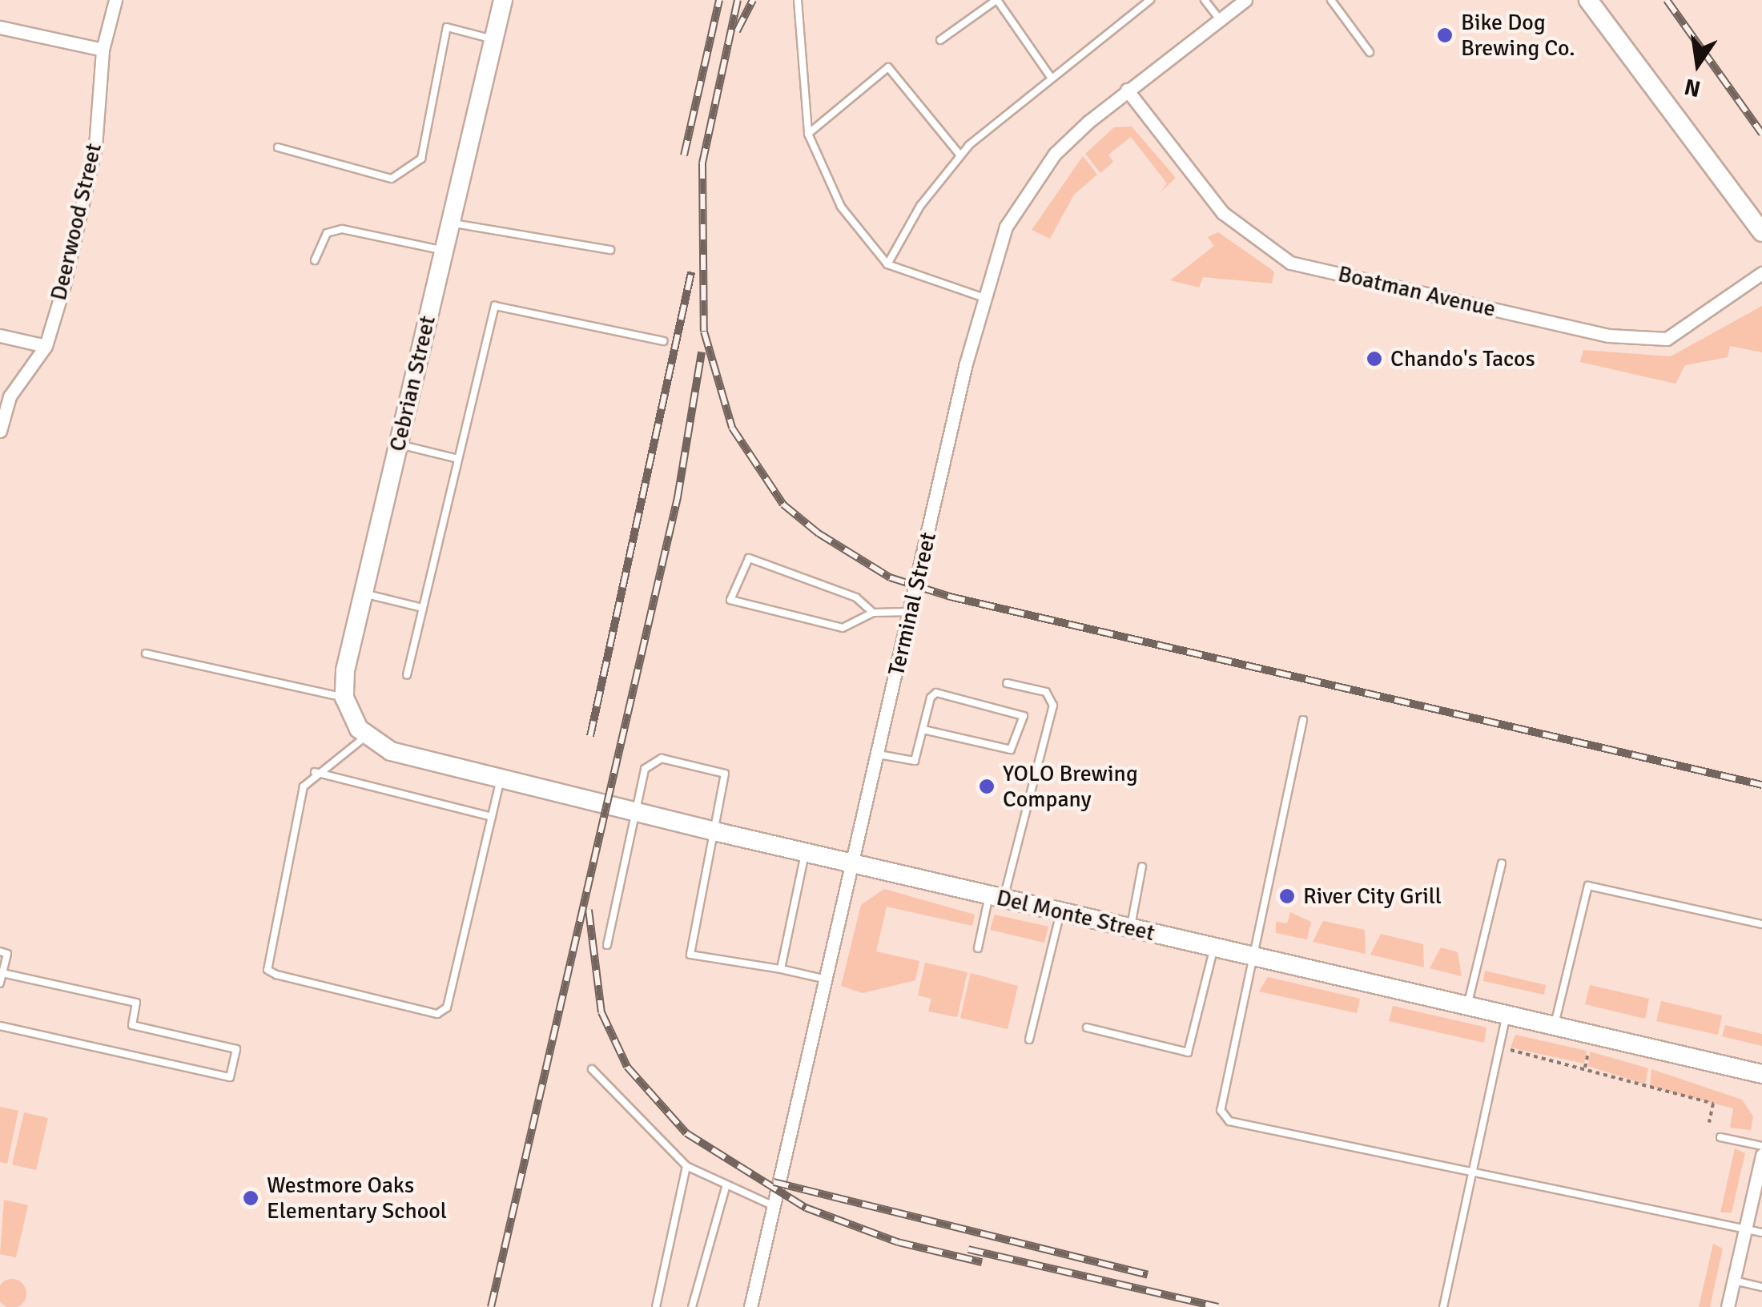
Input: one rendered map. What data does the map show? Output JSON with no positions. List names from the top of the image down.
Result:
{
  "streets": {
    "street": [
      "Deerwood Street",
      "Boatman Avenue",
      "Cebrian Street",
      "Terminal Street",
      "Del Monte Street"
    ]
  },
  "crossings": [
    ["Boatman Avenue", "Terminal Street"],
    ["Terminal Street", "Del Monte Street"]
  ],
  "places": [
    "Bike Dog Brewing Co.",
    "Chando's Tacos",
    "YOLO Brewing Company",
    "River City Grill",
    "Westmore Oaks Elementary School"
  ],
  "north": "bottom"
}
